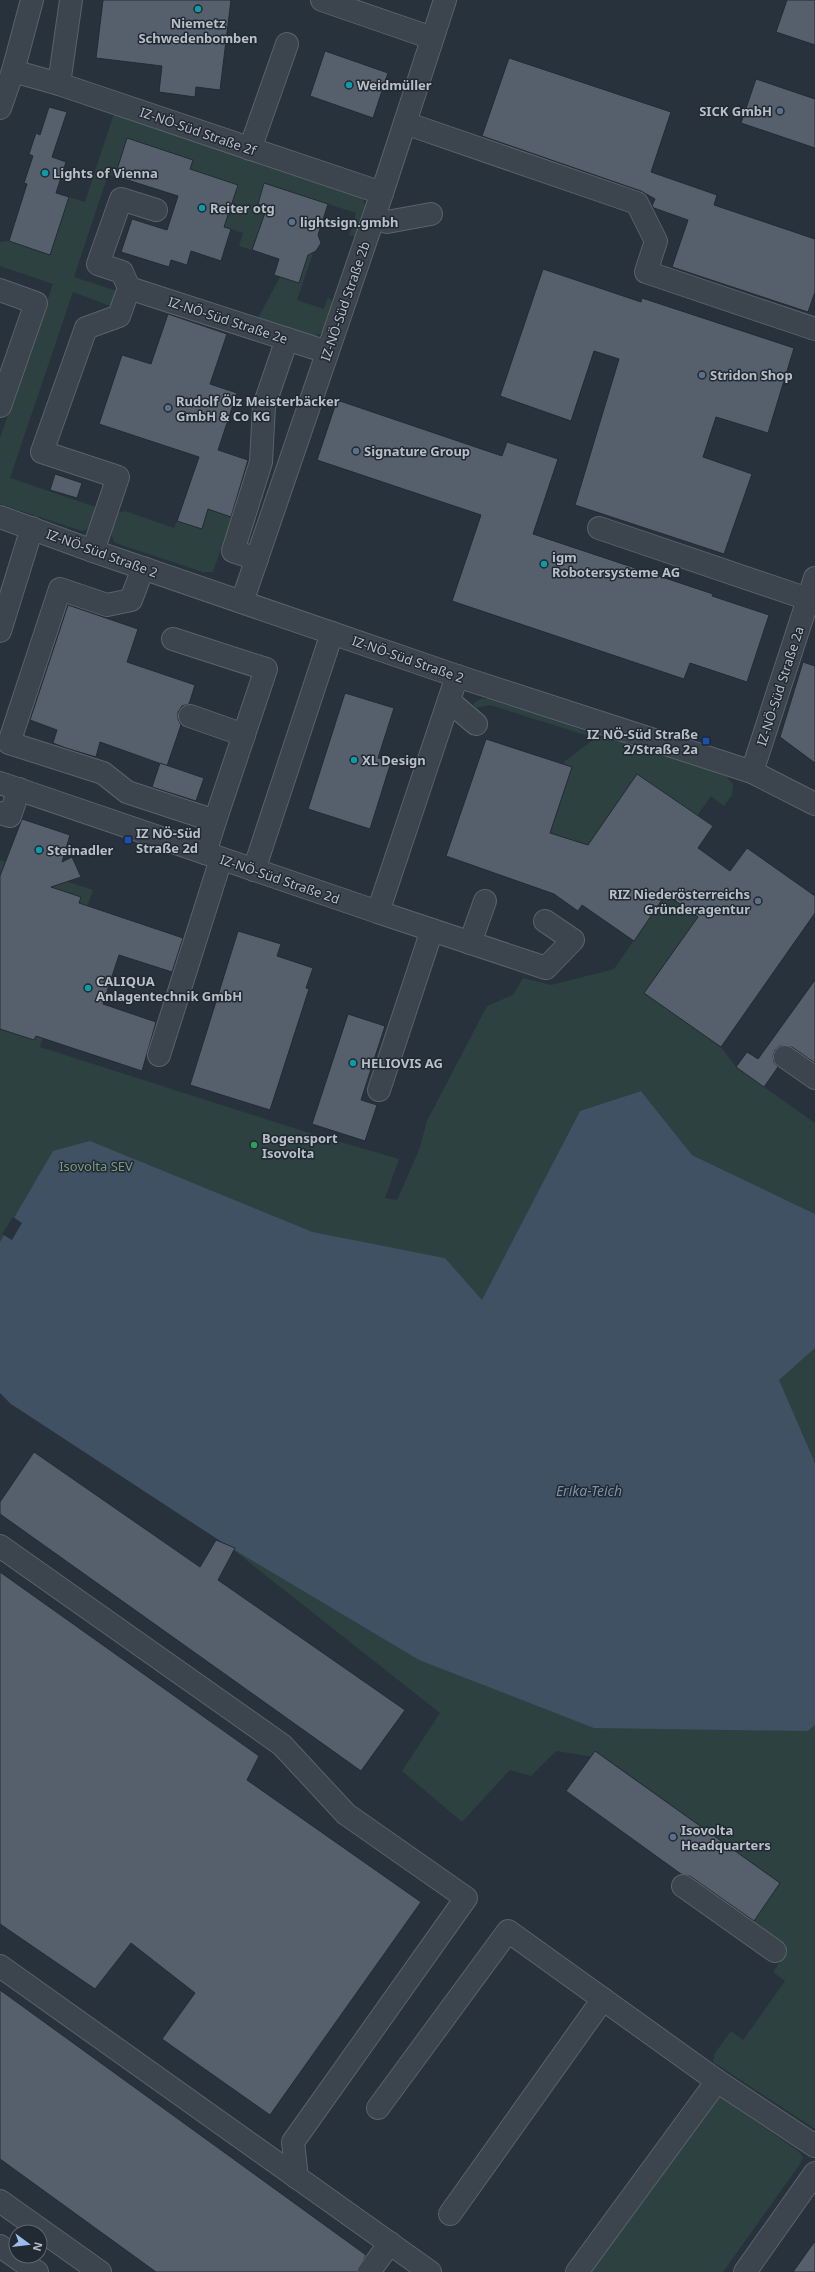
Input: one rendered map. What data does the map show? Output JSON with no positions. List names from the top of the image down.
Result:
{
  "streets": {
    "street": [
      "IZ-NÖ-Süd Straße 2f",
      "IZ-NÖ-Süd Straße 2b",
      "IZ-NÖ-Süd Straße 2e",
      "IZ-NÖ-Süd Straße 2",
      "IZ-NÖ-Süd Straße 2a",
      "IZ-NÖ-Süd Straße 2d"
    ]
  },
  "crossings": [
    ["IZ-NÖ-Süd Straße 2f", "IZ-NÖ-Süd Straße 2b"],
    ["IZ-NÖ-Süd Straße 2b", "IZ-NÖ-Süd Straße 2e"],
    ["IZ-NÖ-Süd Straße 2b", "IZ-NÖ-Süd Straße 2"],
    ["IZ-NÖ-Süd Straße 2", "IZ-NÖ-Süd Straße 2a"]
  ],
  "water": ["Erika-Teich"],
  "parks": ["Isovolta SEV"],
  "places": {
    "other": [
      "Niemetz Schwedenbomben",
      "Weidmüller",
      "SICK GmbH",
      "Lights of Vienna",
      "Reiter otg",
      "lightsign.gmbh",
      "Stridon Shop",
      "Rudolf Ölz Meisterbäcker GmbH & Co KG",
      "Signature Group",
      "igm Robotersysteme AG",
      "XL Design",
      "Steinadler",
      "RIZ Niederösterreichs Gründeragentur",
      "CALIQUA Anlagentechnik GmbH",
      "HELIOVIS AG",
      "Bogensport Isovolta",
      "Isovolta Headquarters"
    ],
    "transit": ["IZ NÖ-Süd Straße 2/Straße 2a", "IZ NÖ-Süd Straße 2d"]
  },
  "north": "right"
}
